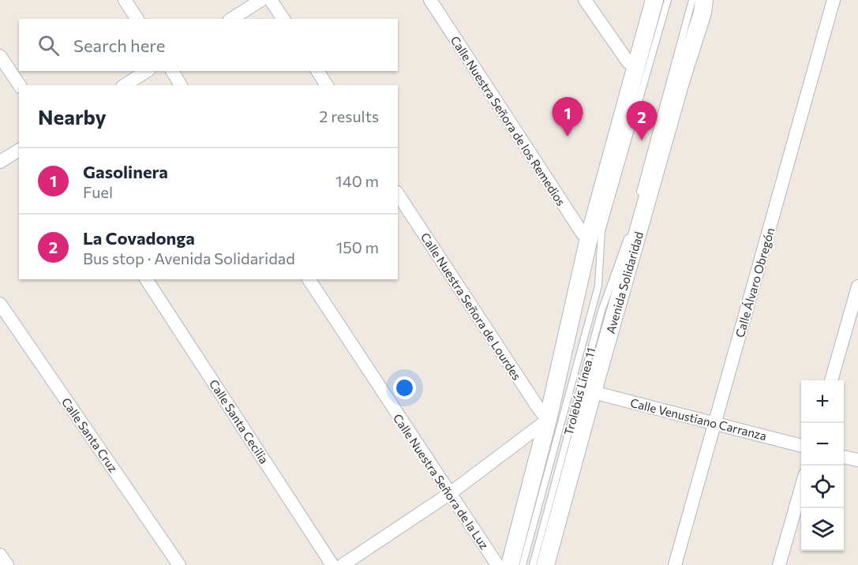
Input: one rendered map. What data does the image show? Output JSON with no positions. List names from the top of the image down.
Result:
{
  "streets": {
    "street": [
      "Calle Nuestra Señora de los Remedios",
      "Avenida Solidaridad",
      "Calle Álvaro Obregón",
      "Calle Nuestra Señora de Lourdes",
      "Calle Venustiano Carranza",
      "Calle Santa Cecilia",
      "Calle Santa Cruz",
      "Calle Nuestra Señora de la Luz"
    ],
    "lane": ["Trolebús Línea 11"]
  },
  "crossings": [
    ["Avenida Solidaridad", "Calle Venustiano Carranza"],
    ["Calle Álvaro Obregón", "Calle Venustiano Carranza"]
  ],
  "page": {
    "search": "Search here",
    "heading": ["Nearby", "2 results"],
    "pins": ["1", "2"],
    "list": [
      {
        "mark": "1",
        "name": "Gasolinera",
        "note": "Fuel",
        "value": "140 m"
      },
      {
        "mark": "2",
        "name": "La Covadonga",
        "note": "Bus stop · Avenida Solidaridad",
        "value": "150 m"
      }
    ],
    "map_buttons": ["+", "−"]
  }
}
